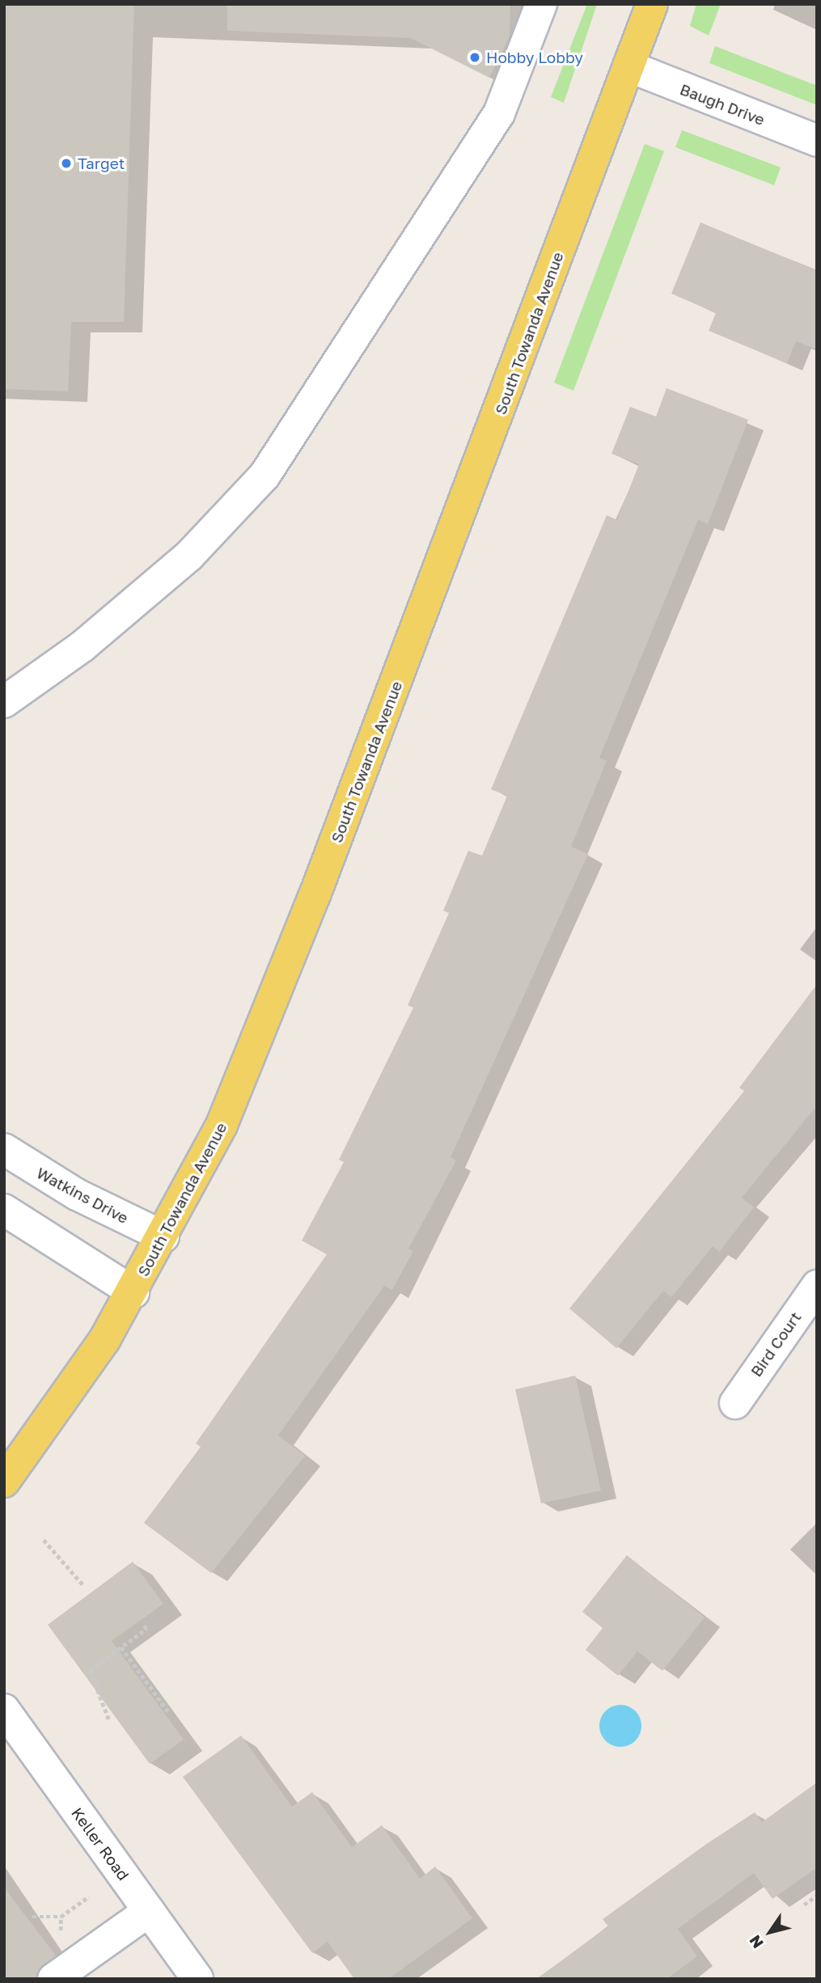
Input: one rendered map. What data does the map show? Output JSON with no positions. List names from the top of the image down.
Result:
{
  "streets": {
    "main road": ["South Towanda Avenue"],
    "street": [
      "Baugh Drive",
      "Watkins Drive",
      "Bird Court",
      "Keller Road"
    ]
  },
  "crossings": [
    ["Baugh Drive", "South Towanda Avenue"],
    ["South Towanda Avenue", "Watkins Drive"]
  ],
  "places": ["Hobby Lobby", "Target"],
  "north": "bottom left"
}
